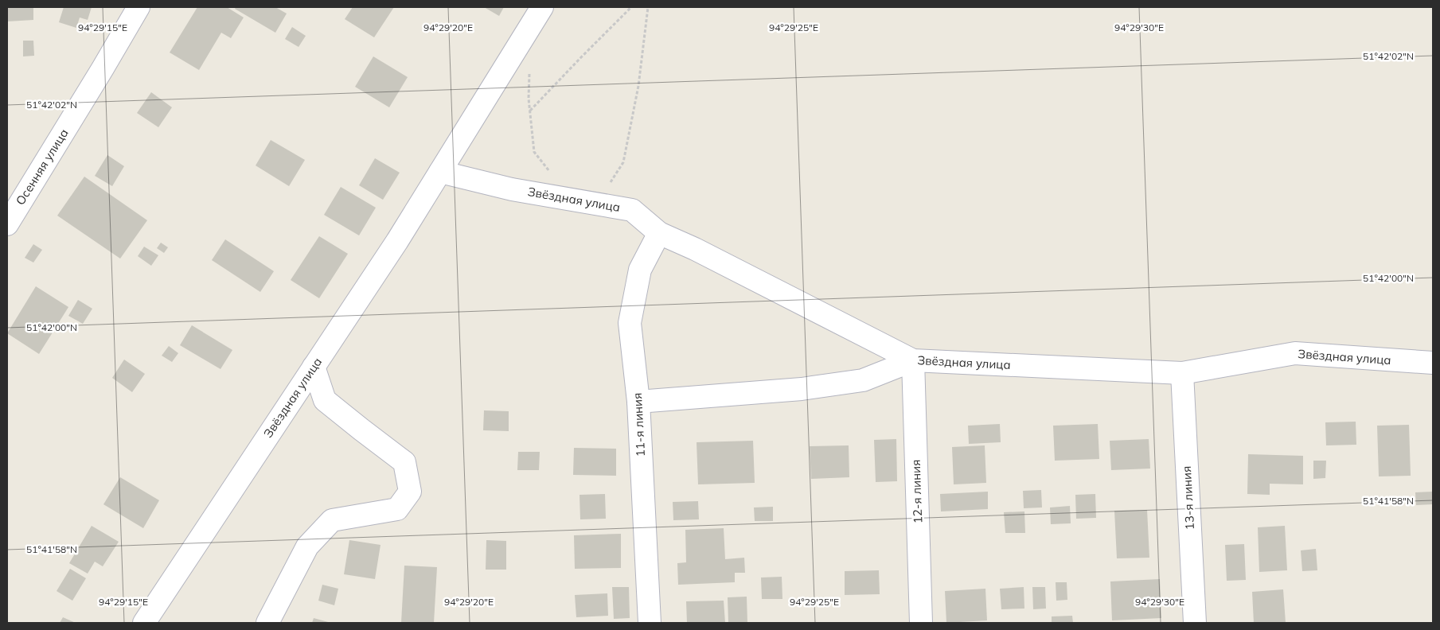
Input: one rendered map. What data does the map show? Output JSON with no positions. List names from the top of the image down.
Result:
{
  "streets": {
    "street": [
      "Осенняя улица",
      "Звёздная улица",
      "11-я линия",
      "12-я линия",
      "13-я линия"
    ]
  },
  "crossings": [
    ["Звёздная улица", "11-я линия"],
    ["Звёздная улица", "12-я линия"],
    ["Звёздная улица", "13-я линия"]
  ],
  "coordinates": [
    "94°29'15\"E",
    "94°29'20\"E",
    "94°29'25\"E",
    "94°29'30\"E",
    "51°42'02\"N",
    "51°42'00\"N",
    "51°41'58\"N"
  ]
}
